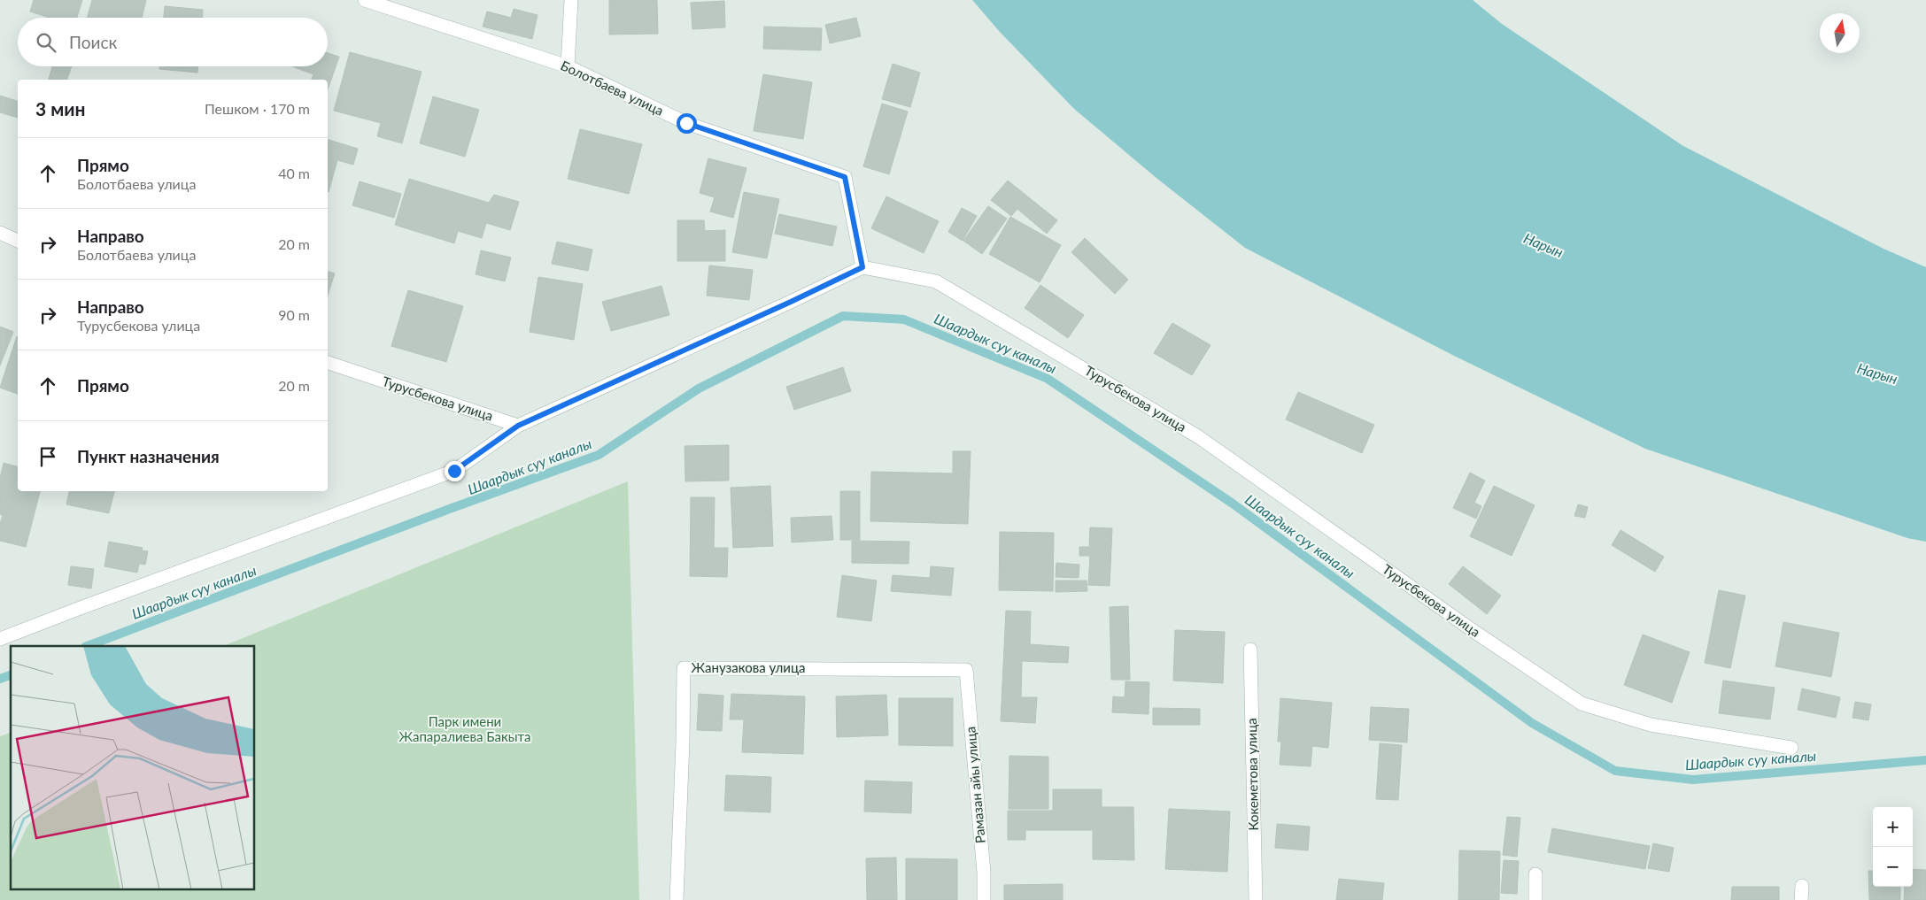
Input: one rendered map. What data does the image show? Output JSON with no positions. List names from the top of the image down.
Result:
{
  "streets": {
    "street": [
      "Болотбаева улица",
      "Турусбекова улица",
      "Жанузакова улица",
      "Кокеметова улица",
      "Рамазан айы улица"
    ]
  },
  "crossings": [
    ["Болотбаева улица", "Турусбекова улица"],
    ["Жанузакова улица", "Рамазан айы улица"]
  ],
  "water": ["Нарын", "Шаардык суу каналы"],
  "parks": ["Парк имени Жапаралиева Бакыта"],
  "north": "top",
  "page": {
    "search": "Поиск",
    "heading": ["3 мин", "Пешком · 170 m"],
    "list": [
      ["Прямо", "Болотбаева улица", "40 m"],
      ["Направо", "Болотбаева улица", "20 m"],
      ["Направо", "Турусбекова улица", "90 m"],
      ["Прямо", "20 m"],
      "Пункт назначения"
    ],
    "map_buttons": ["+", "−"]
  }
}
